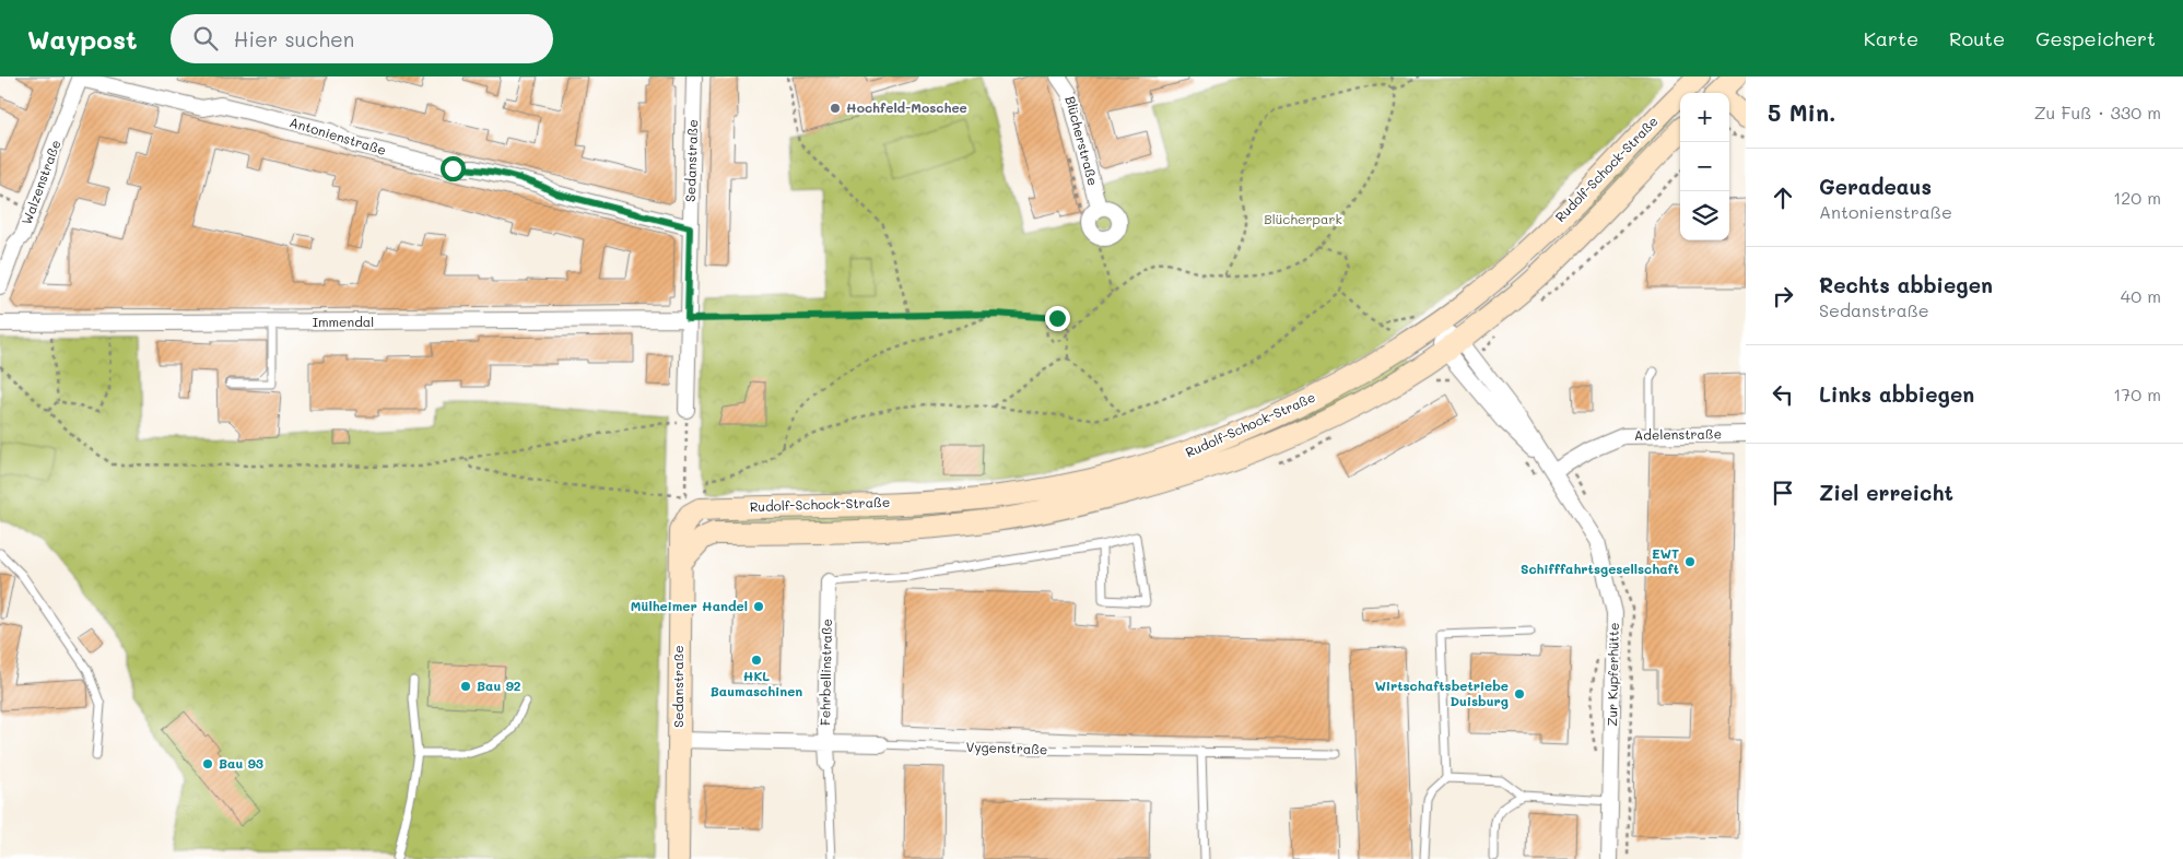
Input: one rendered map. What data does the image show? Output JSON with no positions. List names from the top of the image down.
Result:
{
  "streets": {
    "main road": ["Sedanstraße", "Rudolf-Schock-Straße"],
    "street": [
      "Antonienstraße",
      "Blücherstraße",
      "Walzenstraße",
      "Immendal",
      "Adelenstraße",
      "Fehrbellinstraße",
      "Zur Kupferhütte",
      "Vygenstraße"
    ]
  },
  "crossings": [
    ["Antonienstraße", "Sedanstraße"],
    ["Antonienstraße", "Walzenstraße"],
    ["Sedanstraße", "Rudolf-Schock-Straße"],
    ["Sedanstraße", "Immendal"],
    ["Sedanstraße", "Vygenstraße"],
    ["Rudolf-Schock-Straße", "Zur Kupferhütte"],
    ["Adelenstraße", "Zur Kupferhütte"],
    ["Fehrbellinstraße", "Vygenstraße"]
  ],
  "parks": ["Blücherpark"],
  "places": [
    "Hochfeld-Moschee",
    "EWT Schifffahrtsgesellschaft",
    "Mülheimer Handel",
    "HKL Baumaschinen",
    "Bau 92",
    "Wirtschaftsbetriebe Duisburg",
    "Bau 93"
  ],
  "page": {
    "header": "Waypost",
    "search": "Hier suchen",
    "nav": ["Karte", "Route", "Gespeichert"],
    "heading": ["5 Min.", "Zu Fuß · 330 m"],
    "map_buttons": ["+", "−"],
    "list": [
      ["Geradeaus", "Antonienstraße", "120 m"],
      ["Rechts abbiegen", "Sedanstraße", "40 m"],
      ["Links abbiegen", "170 m"],
      "Ziel erreicht"
    ]
  }
}
